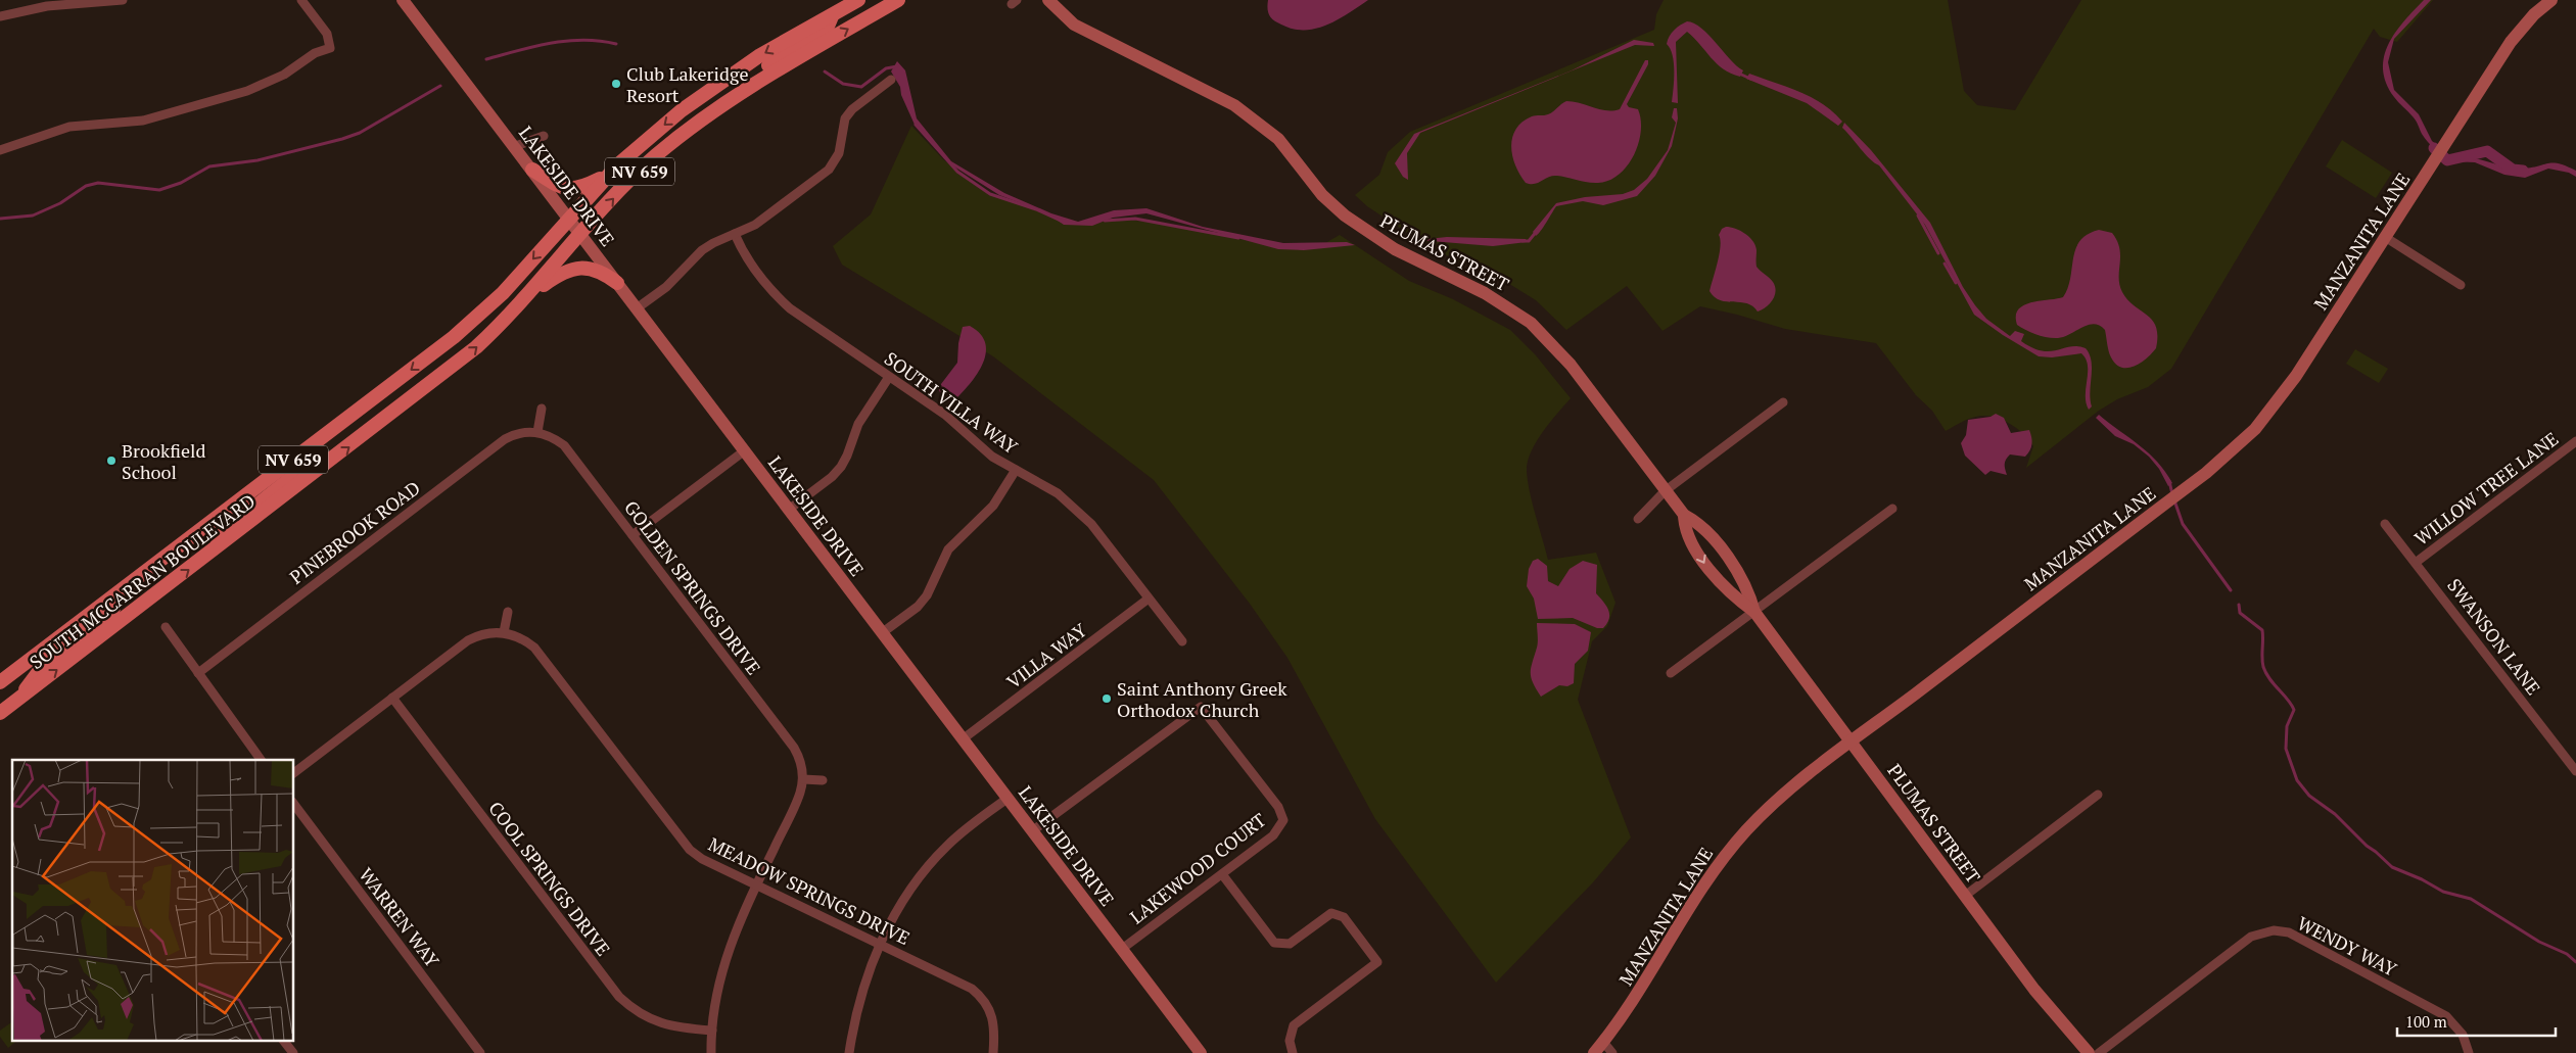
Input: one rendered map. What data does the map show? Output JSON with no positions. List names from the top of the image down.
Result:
{
  "streets": {
    "main road": ["NV 659", "SOUTH MCCARRAN BOULEVARD"],
    "street": [
      "LAKESIDE DRIVE",
      "MANZANITA LANE",
      "PLUMAS STREET",
      "SOUTH VILLA WAY",
      "WILLOW TREE LANE",
      "PINEBROOK ROAD",
      "GOLDEN SPRINGS DRIVE",
      "SWANSON LANE",
      "VILLA WAY",
      "LAKEWOOD COURT",
      "COOL SPRINGS DRIVE",
      "MEADOW SPRINGS DRIVE",
      "WARREN WAY",
      "WENDY WAY"
    ]
  },
  "crossings": [
    ["LAKESIDE DRIVE", "SOUTH MCCARRAN BOULEVARD"],
    ["LAKESIDE DRIVE", "VILLA WAY"],
    ["LAKESIDE DRIVE", "LAKEWOOD COURT"],
    ["MANZANITA LANE", "PLUMAS STREET"],
    ["SOUTH VILLA WAY", "VILLA WAY"],
    ["WILLOW TREE LANE", "SWANSON LANE"],
    ["PINEBROOK ROAD", "GOLDEN SPRINGS DRIVE"]
  ],
  "places": ["Club Lakeridge Resort", "Brookfield School", "Saint Anthony Greek Orthodox Church"],
  "scale_bar": "100 m"
}
